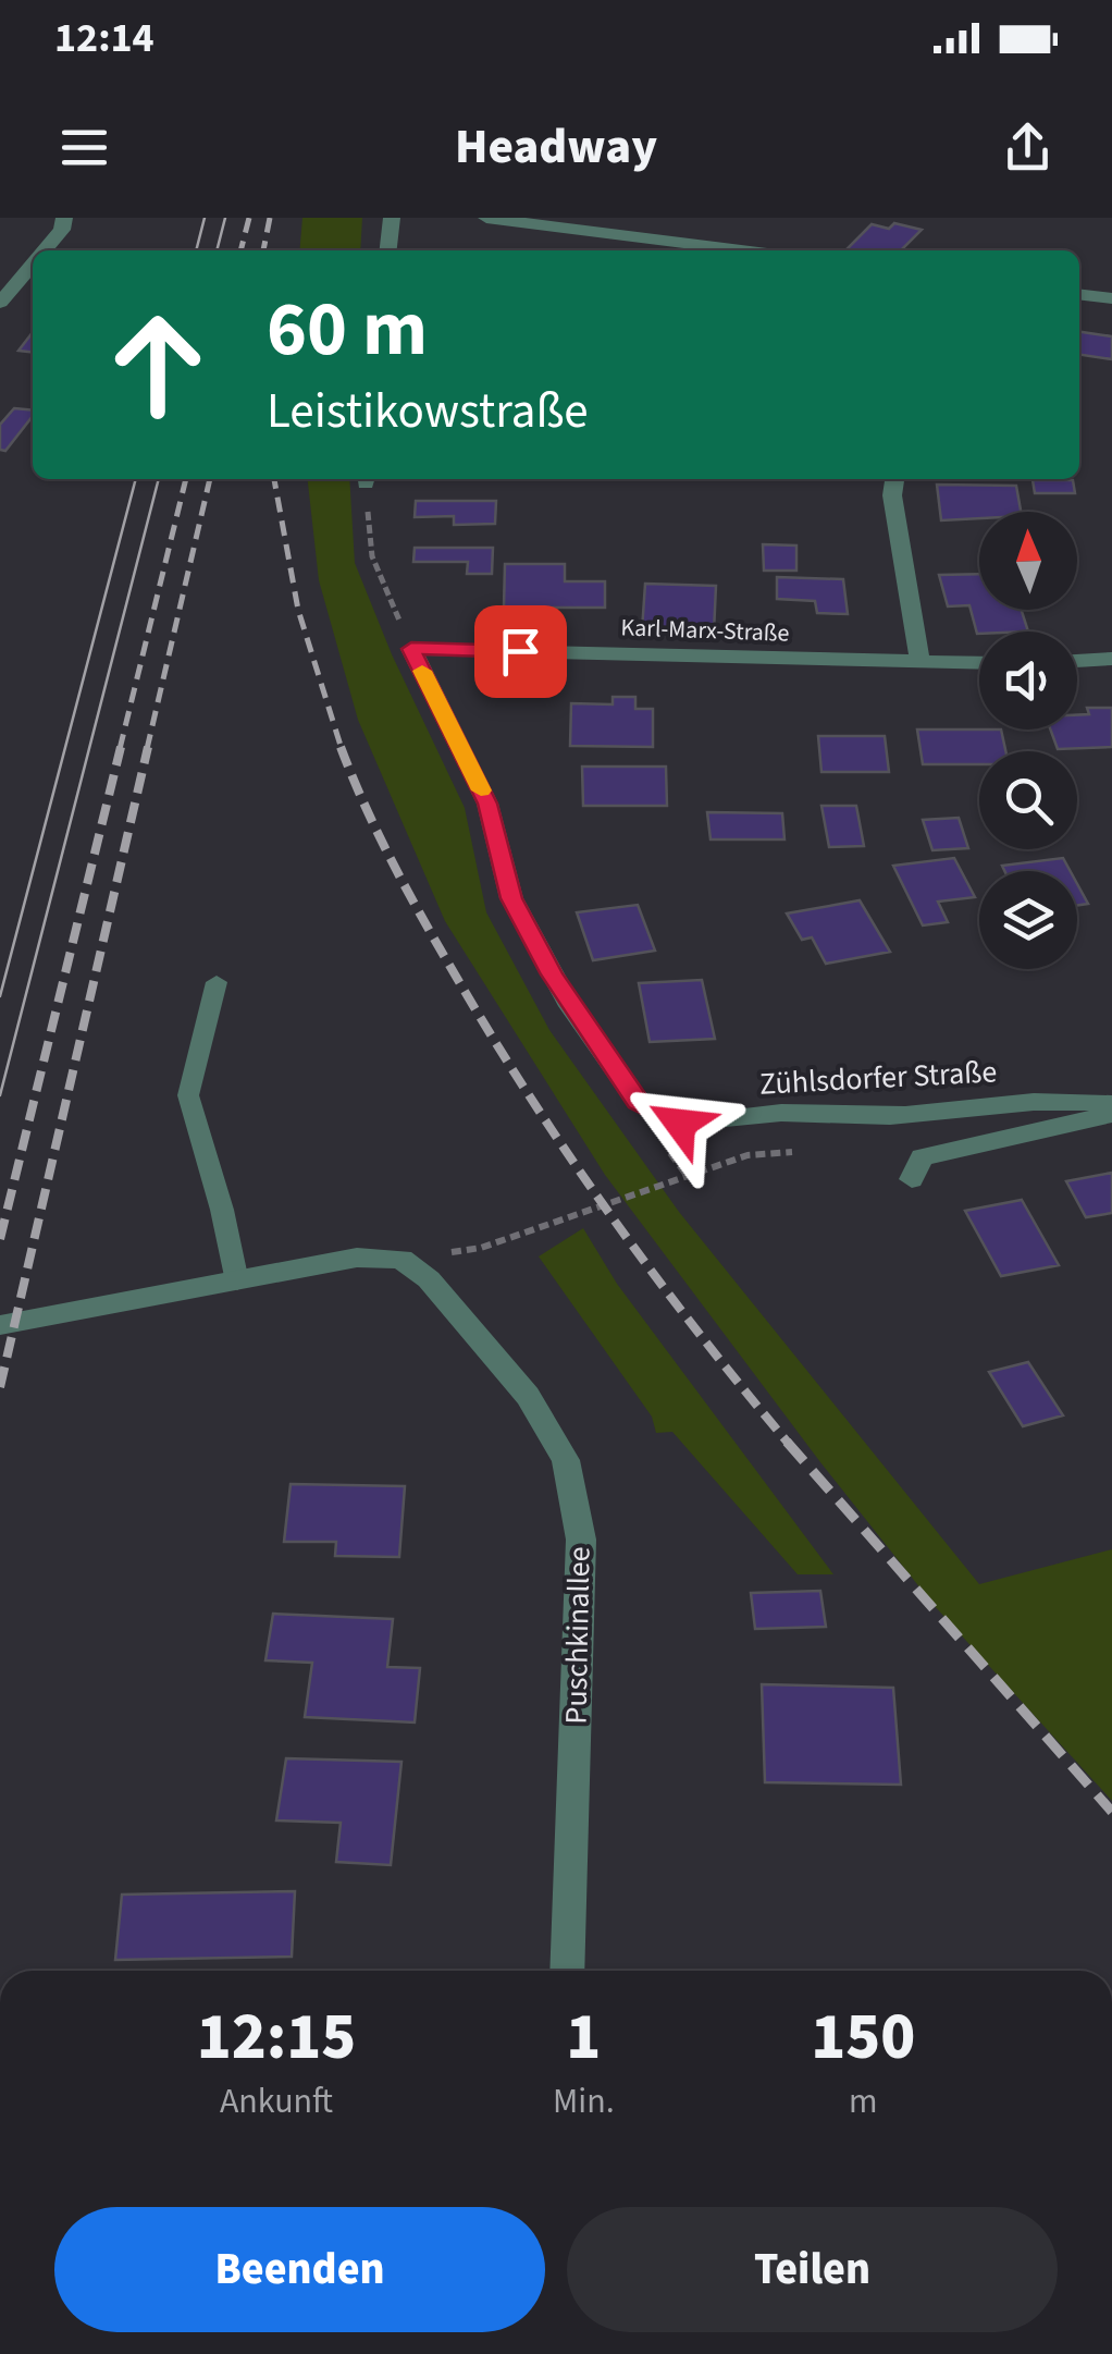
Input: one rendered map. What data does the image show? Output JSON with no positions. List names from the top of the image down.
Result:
{
  "streets": {
    "street": ["Karl-Marx-Straße", "Zühlsdorfer Straße", "Puschkinallee"]
  },
  "crossings": [
    ["Karl-Marx-Straße", "Zühlsdorfer Straße"]
  ],
  "north": "top",
  "page": {
    "status": "12:14",
    "header": "Headway",
    "turn": ["60 m", "Leistikowstraße"],
    "eta": [
      "12:15",
      "Ankunft",
      "1",
      "Min.",
      "150",
      "m"
    ],
    "buttons": ["Beenden", "Teilen"]
  }
}
